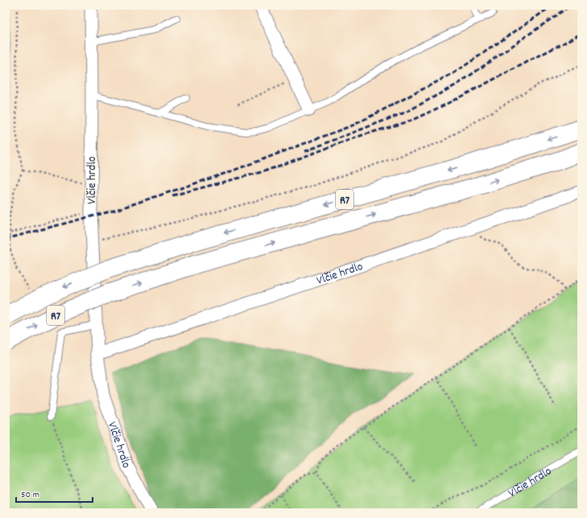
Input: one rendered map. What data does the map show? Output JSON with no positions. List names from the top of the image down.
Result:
{
  "streets": {
    "highway": ["R7"],
    "street": ["Vlčie hrdlo"]
  },
  "scale_bar": "50 m"
}
